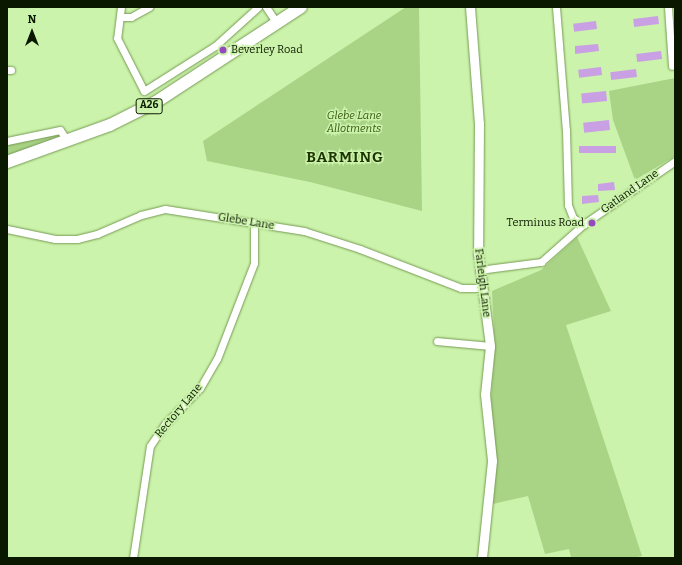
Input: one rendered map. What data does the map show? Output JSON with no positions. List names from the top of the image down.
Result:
{
  "streets": {
    "main road": ["A26"],
    "street": [
      "Gatland Lane",
      "Glebe Lane",
      "Farleigh Lane",
      "Rectory Lane"
    ]
  },
  "crossings": [
    ["Gatland Lane", "Farleigh Lane"],
    ["Glebe Lane", "Farleigh Lane"],
    ["Glebe Lane", "Rectory Lane"]
  ],
  "districts": ["BARMING"],
  "parks": ["Glebe Lane Allotments"],
  "places": ["Beverley Road", "Terminus Road"],
  "north": "top"
}
